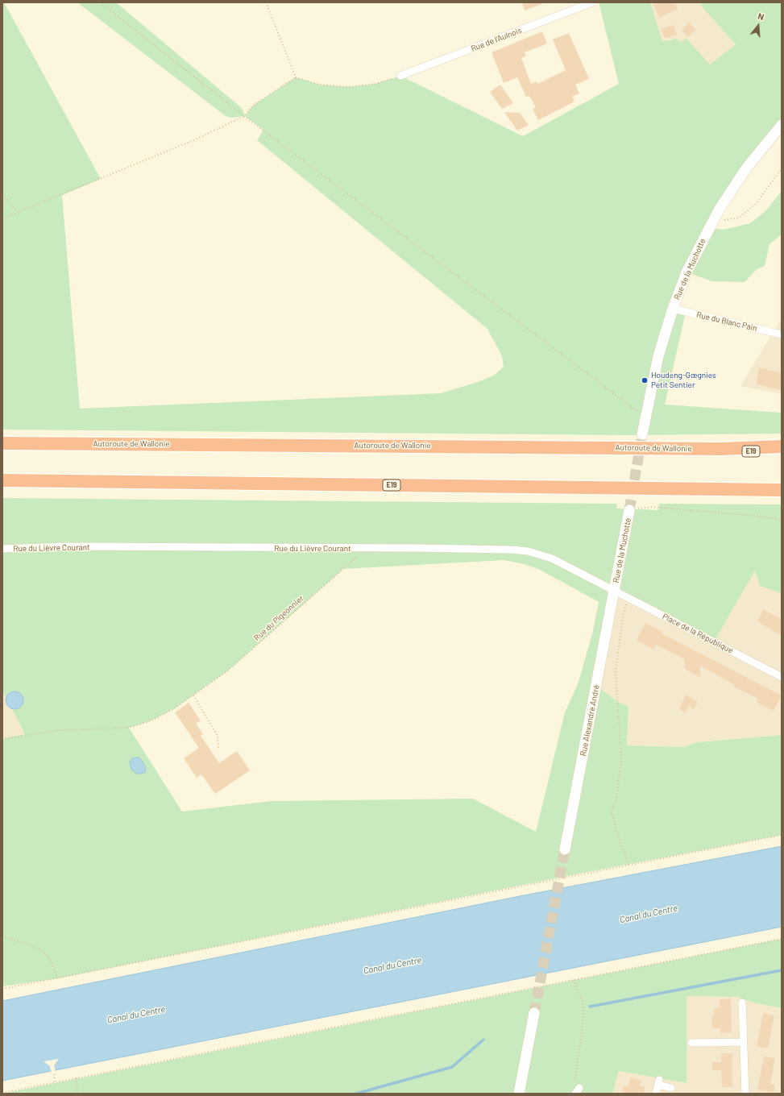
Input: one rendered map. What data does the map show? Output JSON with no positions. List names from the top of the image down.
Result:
{
  "streets": {
    "highway": ["Autoroute de Wallonie", "E19"],
    "street": [
      "Rue de l'Aulnois",
      "Rue de la Muchotte",
      "Rue du Blanc Pain",
      "Rue du Lièvre Courant",
      "Place de la République",
      "Rue Alexandre André"
    ],
    "path": ["Rue du Pigeonnier"]
  },
  "crossings": [
    ["Rue de la Muchotte", "Rue du Blanc Pain"],
    ["Rue de la Muchotte", "Rue du Lièvre Courant"],
    ["Rue de la Muchotte", "Place de la République"],
    ["Rue de la Muchotte", "Rue Alexandre André"],
    ["Autoroute de Wallonie", "E19"],
    ["Rue du Lièvre Courant", "Rue du Pigeonnier"],
    ["Rue du Lièvre Courant", "Place de la République"],
    ["Rue du Lièvre Courant", "Rue Alexandre André"],
    ["Place de la République", "Rue Alexandre André"]
  ],
  "water": ["Canal du Centre"],
  "places": ["Houdeng-Gœgnies Petit Sentier"],
  "north": "top"
}
